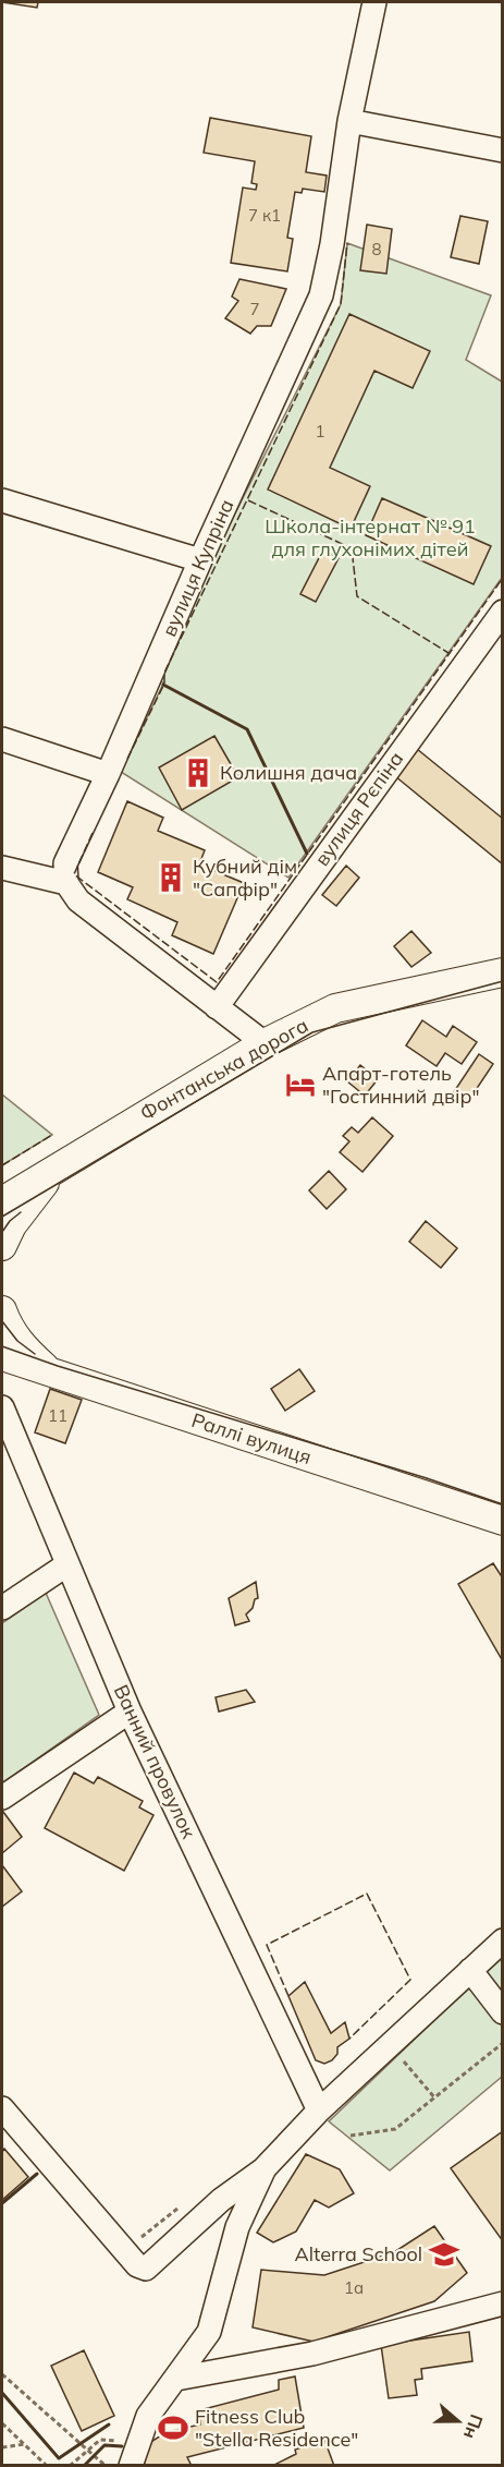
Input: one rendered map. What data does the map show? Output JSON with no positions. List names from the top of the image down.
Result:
{
  "streets": {
    "main road": ["Фонтанська дорога", "Раллі вулиця"],
    "street": ["вулиця Купріна", "вулиця Рєпіна", "Ванний провулок"]
  },
  "parks": ["Школа-інтернат № 91 для глухонімих дітей"],
  "places": {
    "building": ["Колишня дача", "Кубний дім \"Сапфір\""],
    "hotel": ["Апарт-готель \"Гостинний двір\""],
    "school or university": ["Alterra School"],
    "sports": ["Fitness Club \"Stella Residence\""]
  },
  "house_numbers": [
    "7 к1",
    "8",
    "7",
    "1",
    "11",
    "1а"
  ],
  "north": "right"
}
